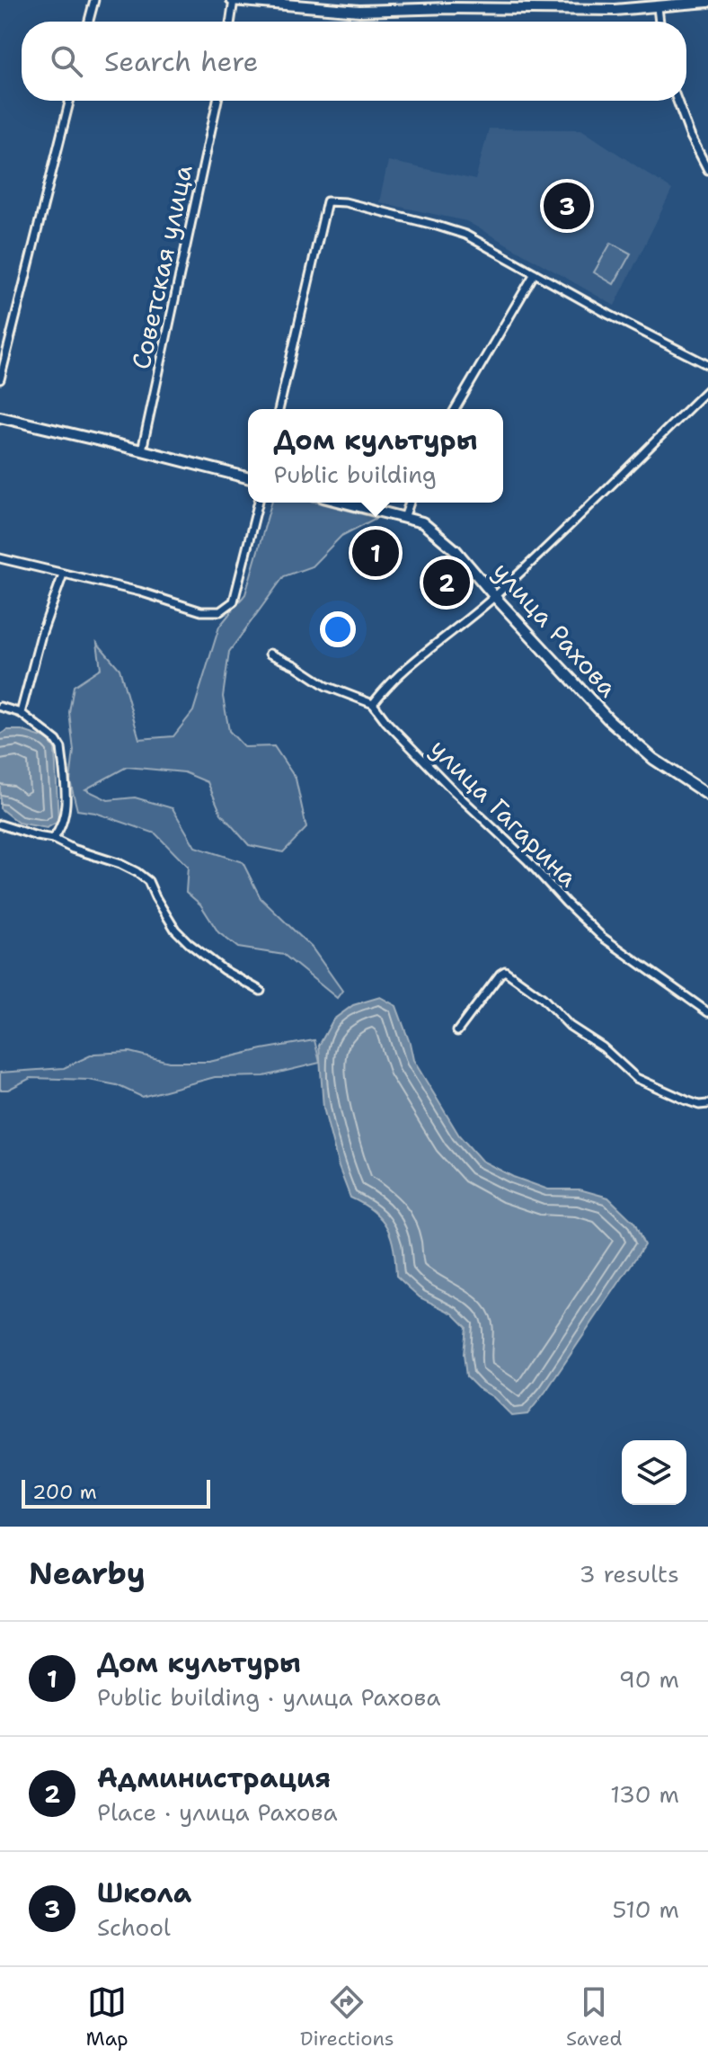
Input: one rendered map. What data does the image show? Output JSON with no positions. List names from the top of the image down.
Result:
{
  "streets": {
    "street": ["Советская улица", "улица Рахова", "улица Гагарина"]
  },
  "scale_bar": "200 m",
  "page": {
    "search": "Search here",
    "pins": ["3", "1", "2"],
    "popup": ["Дом культуры", "Public building"],
    "scale": "200 m",
    "heading": ["Nearby", "3 results"],
    "list": [
      {
        "mark": "1",
        "name": "Дом культуры",
        "note": "Public building · улица Рахова",
        "value": "90 m"
      },
      {
        "mark": "2",
        "name": "Администрация",
        "note": "Place · улица Рахова",
        "value": "130 m"
      },
      {
        "mark": "3",
        "name": "Школа",
        "note": "School",
        "value": "510 m"
      }
    ],
    "nav": ["Map", "Directions", "Saved"]
  }
}
